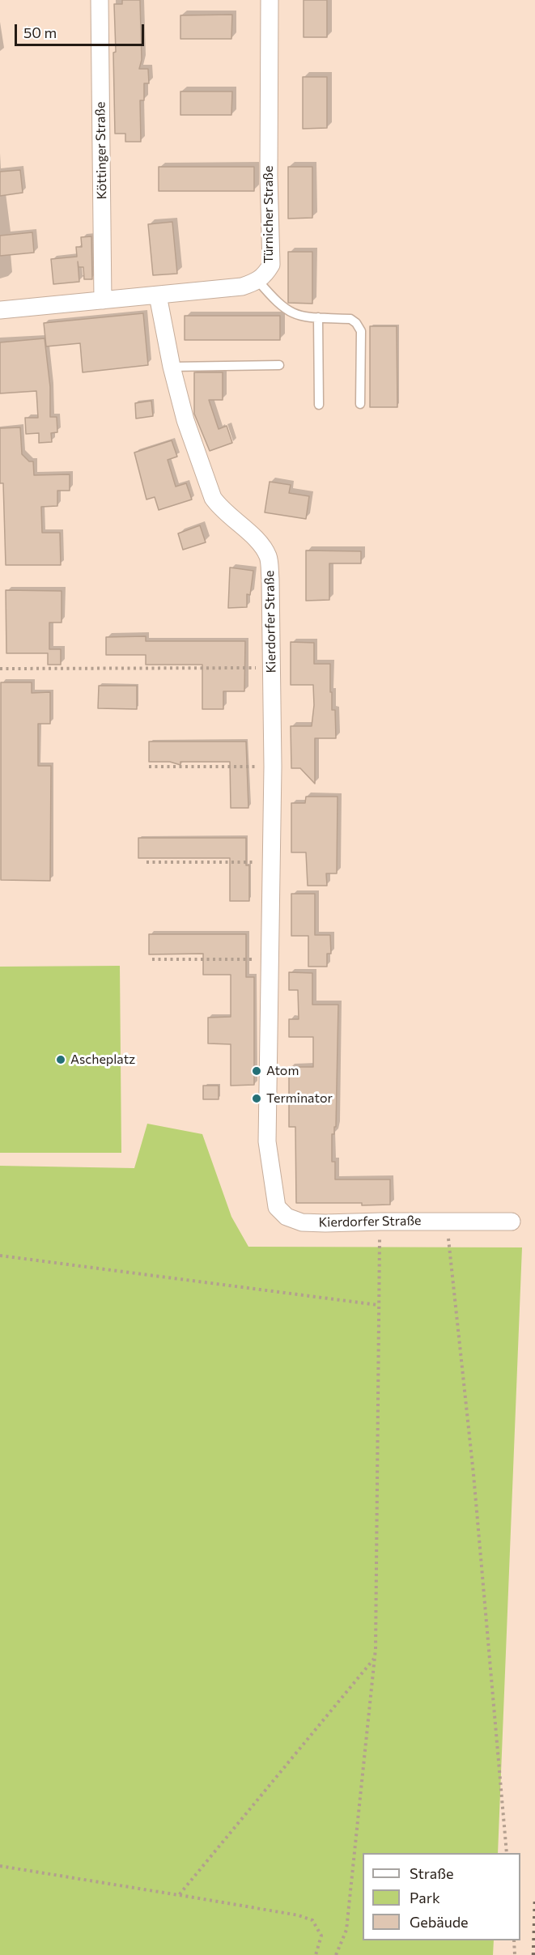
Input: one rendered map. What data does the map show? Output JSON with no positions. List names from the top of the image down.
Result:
{
  "streets": {
    "street": ["Köttinger Straße", "Türnicher Straße", "Kierdorfer Straße"]
  },
  "crossings": [
    ["Köttinger Straße", "Türnicher Straße"],
    ["Türnicher Straße", "Kierdorfer Straße"]
  ],
  "places": ["Ascheplatz", "Atom", "Terminator"],
  "legend": ["Straße", "Park", "Gebäude"],
  "scale_bar": "50 m"
}
